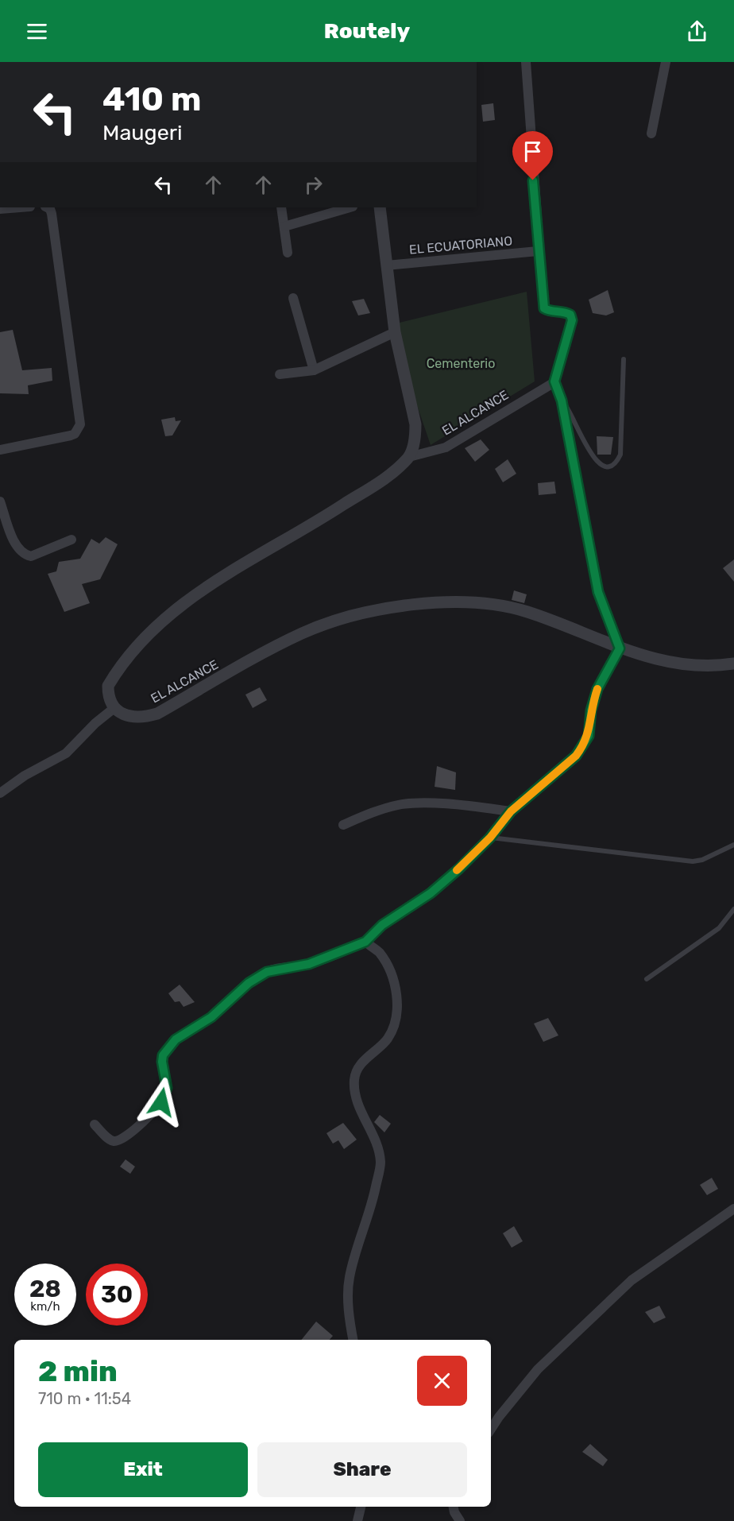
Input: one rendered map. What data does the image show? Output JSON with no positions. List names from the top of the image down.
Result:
{
  "streets": {
    "street": ["EL ECUATORIANO", "EL ALCANCE"]
  },
  "parks": ["Cementerio"],
  "page": {
    "header": "Routely",
    "turn": ["410 m", "Maugeri"],
    "speed": "28 km/h",
    "limit": "30",
    "heading": ["2 min", "710 m · 11:54"],
    "buttons": ["Exit", "Share"]
  }
}
